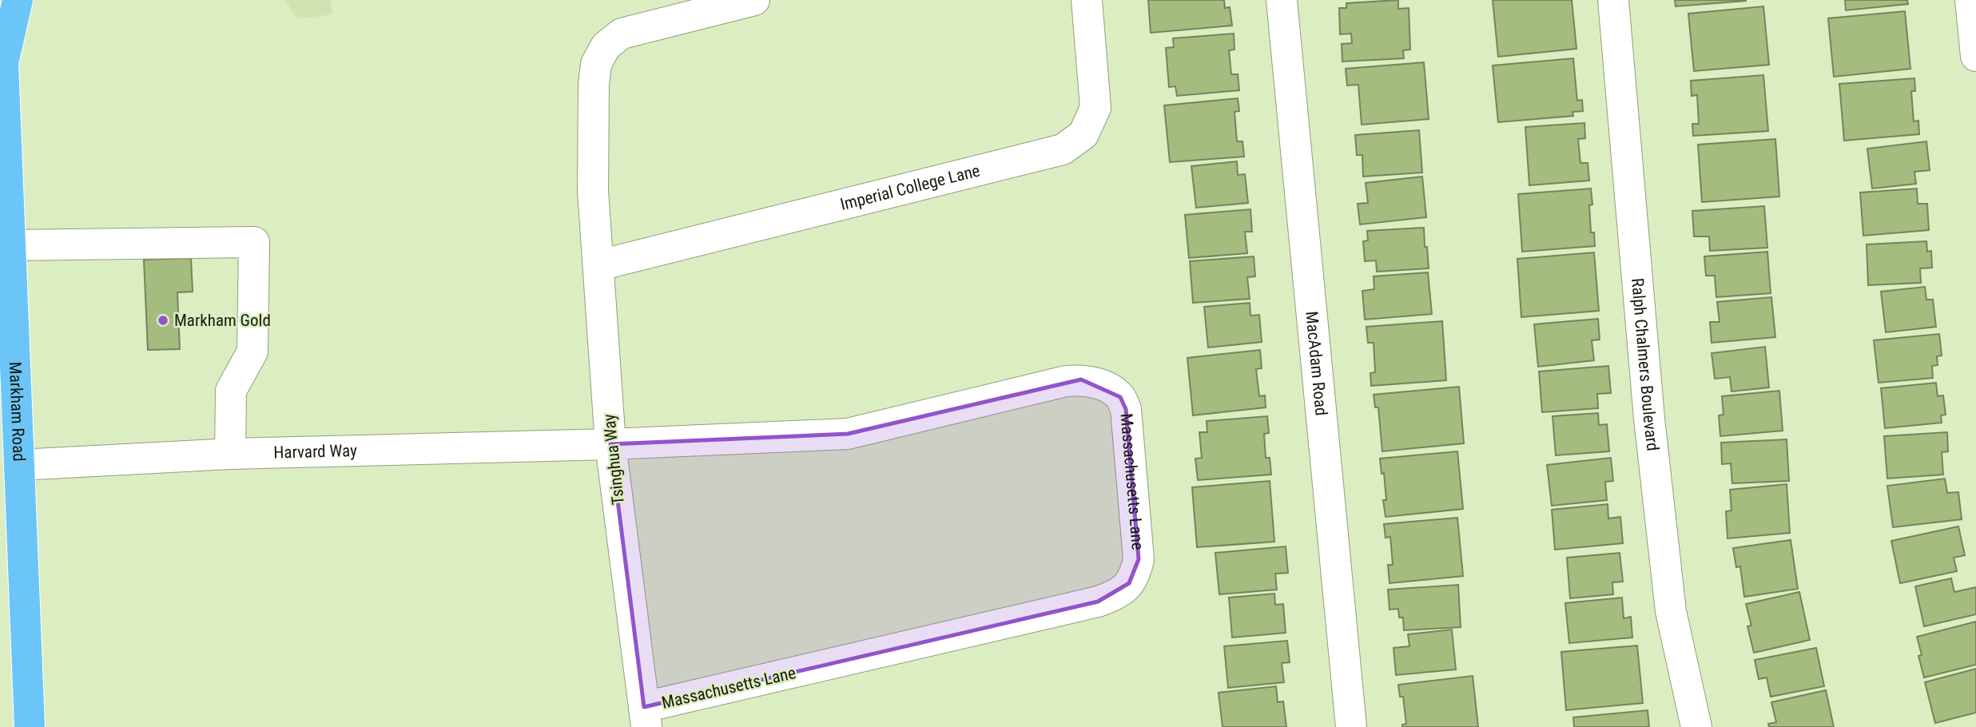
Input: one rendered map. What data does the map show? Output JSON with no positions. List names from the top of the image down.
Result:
{
  "streets": {
    "main road": ["Markham Road"],
    "street": [
      "Imperial College Lane",
      "MacAdam Road",
      "Ralph Chalmers Boulevard",
      "Harvard Way",
      "Tsinghua Way",
      "Massachusetts Lane"
    ]
  },
  "crossings": [
    ["Imperial College Lane", "Tsinghua Way"],
    ["Markham Road", "Harvard Way"],
    ["Harvard Way", "Tsinghua Way"],
    ["Harvard Way", "Massachusetts Lane"],
    ["Tsinghua Way", "Massachusetts Lane"]
  ],
  "places": ["Markham Gold"]
}
